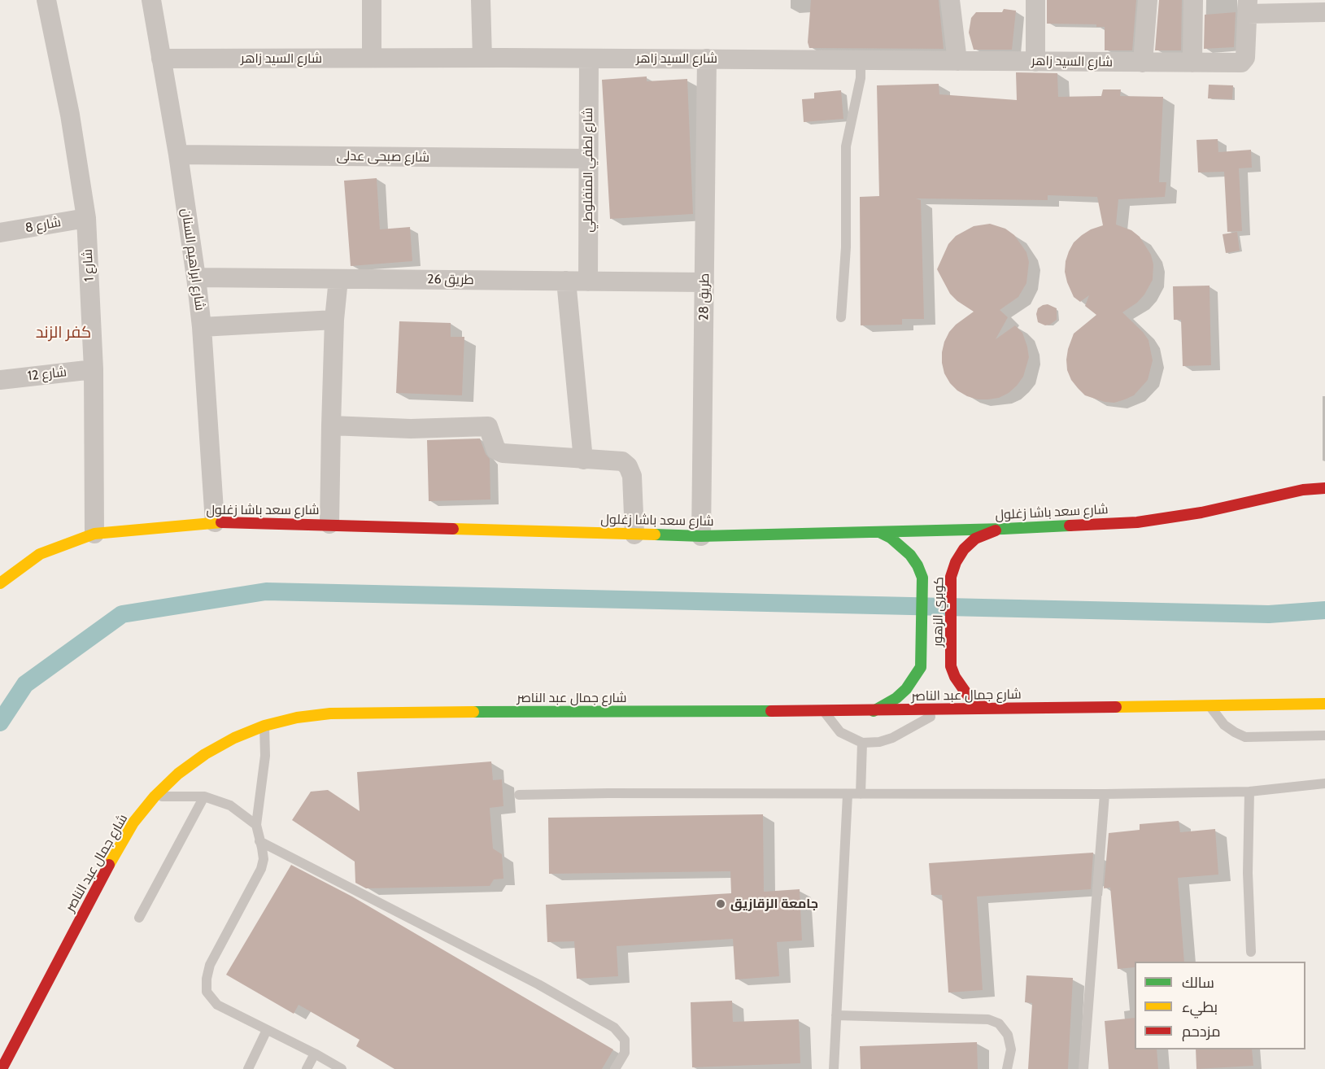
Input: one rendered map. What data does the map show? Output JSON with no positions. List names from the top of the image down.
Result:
{
  "streets": {
    "highway": ["شارع سعد باشا زغلول", "كوبري الزهور", "شارع جمال عبد الناصر"],
    "street": [
      "شارع السيد زاهر",
      "شارع صبحى عدلى",
      "شارع لطفي المنفلوطي",
      "شارع 8",
      "شارع ابراهيم السنان",
      "شارع 1",
      "طريق 26",
      "طريق 28",
      "شارع 12"
    ]
  },
  "crossings": [
    ["شارع السيد زاهر", "شارع لطفي المنفلوطي"],
    ["شارع السيد زاهر", "شارع ابراهيم السنان"],
    ["شارع السيد زاهر", "طريق 28"],
    ["شارع صبحى عدلى", "شارع لطفي المنفلوطي"],
    ["شارع صبحى عدلى", "شارع ابراهيم السنان"],
    ["شارع لطفي المنفلوطي", "طريق 26"],
    ["شارع 8", "شارع 1"],
    ["شارع ابراهيم السنان", "طريق 26"],
    ["شارع ابراهيم السنان", "شارع سعد باشا زغلول"],
    ["شارع 1", "شارع 12"],
    ["شارع 1", "شارع سعد باشا زغلول"],
    ["طريق 26", "طريق 28"],
    ["طريق 28", "شارع سعد باشا زغلول"],
    ["شارع سعد باشا زغلول", "كوبري الزهور"],
    ["كوبري الزهور", "شارع جمال عبد الناصر"]
  ],
  "districts": ["كفر الزند"],
  "places": ["جامعة الزقازيق"],
  "legend": ["سالك", "بطيء", "مزدحم"]
}
